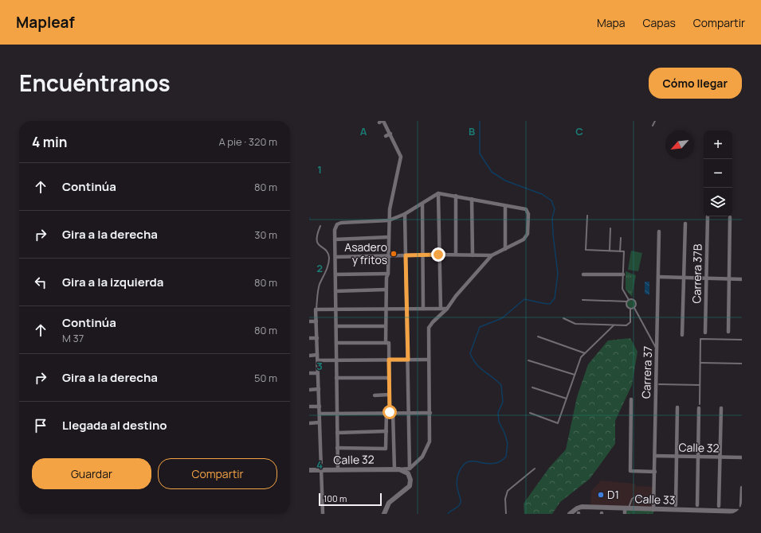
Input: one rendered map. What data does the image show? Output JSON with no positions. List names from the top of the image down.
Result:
{
  "streets": {
    "street": [
      "Carrera 37B",
      "Carrera 37",
      "Calle 32",
      "Calle 33"
    ]
  },
  "crossings": [
    ["Carrera 37", "Calle 32"],
    ["Carrera 37", "Calle 33"]
  ],
  "places": ["Asadero y fritos", "D1"],
  "scale_bar": "100 m",
  "north": "bottom left",
  "page": {
    "header": "Mapleaf",
    "nav": ["Mapa", "Capas", "Compartir"],
    "title": "Encuéntranos",
    "buttons": [
      "Cómo llegar",
      ["Guardar", "Compartir"]
    ],
    "heading": ["4 min", "A pie · 320 m"],
    "map_buttons": ["+", "−"],
    "list": [
      ["Continúa", "80 m"],
      ["Gira a la derecha", "30 m"],
      ["Gira a la izquierda", "80 m"],
      ["Continúa", "M 37", "80 m"],
      ["Gira a la derecha", "50 m"],
      "Llegada al destino"
    ],
    "scale": "100 m"
  },
  "grid": {
    "columns": ["A", "B", "C"],
    "rows": [
      "1",
      "2",
      "3",
      "4"
    ]
  }
}
